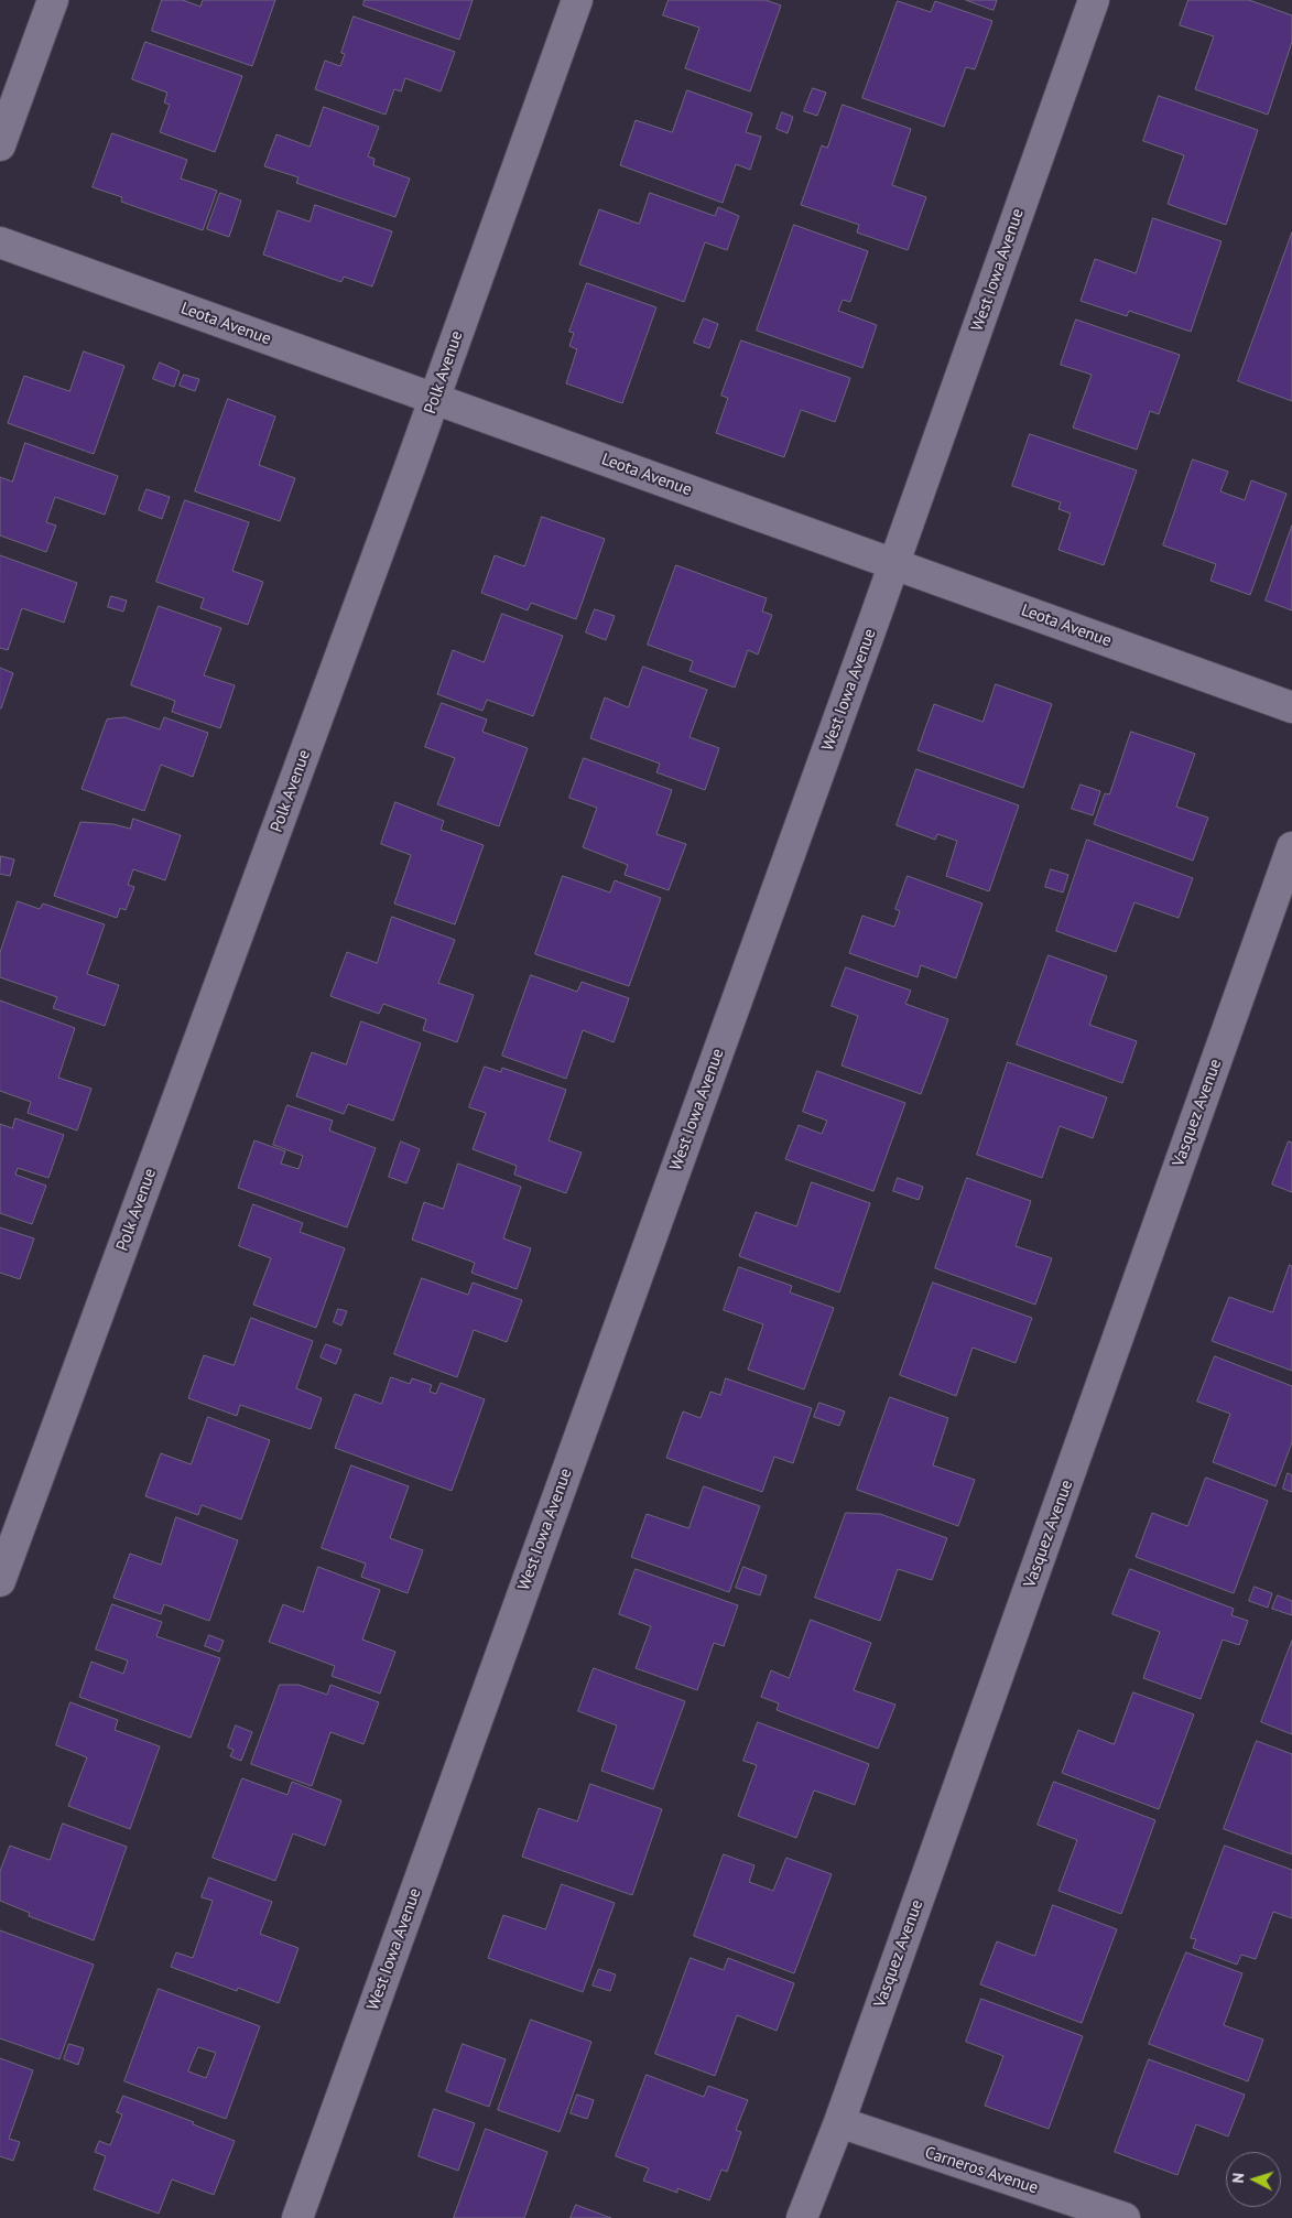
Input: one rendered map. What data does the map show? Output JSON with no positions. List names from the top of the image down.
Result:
{
  "streets": {
    "street": [
      "West Iowa Avenue",
      "Leota Avenue",
      "Polk Avenue",
      "Vasquez Avenue",
      "Carneros Avenue"
    ]
  },
  "crossings": [
    ["West Iowa Avenue", "Leota Avenue"],
    ["Leota Avenue", "Polk Avenue"],
    ["Vasquez Avenue", "Carneros Avenue"]
  ],
  "north": "left"
}
